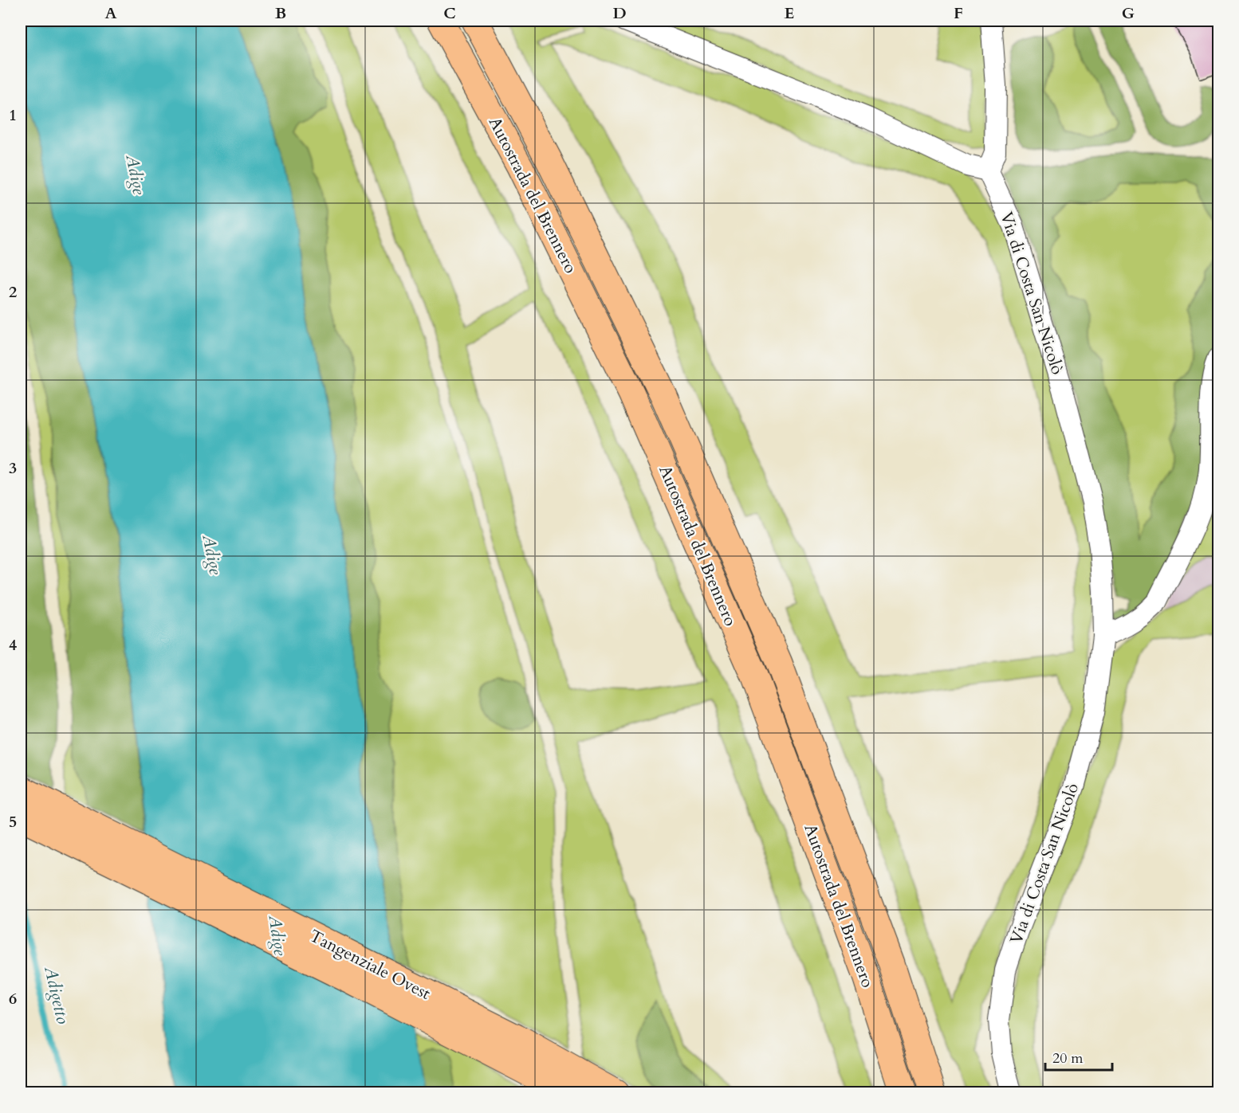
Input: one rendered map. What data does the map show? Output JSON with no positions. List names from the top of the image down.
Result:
{
  "streets": {
    "highway": ["Autostrada del Brennero", "Tangenziale Ovest"],
    "street": ["Via di Costa San Nicolò"]
  },
  "water": ["Adige", "Adigetto"],
  "scale_bar": "20 m",
  "grid": {
    "columns": [
      "A",
      "B",
      "C",
      "D",
      "E",
      "F",
      "G"
    ],
    "rows": [
      "1",
      "2",
      "3",
      "4",
      "5",
      "6"
    ]
  }
}
